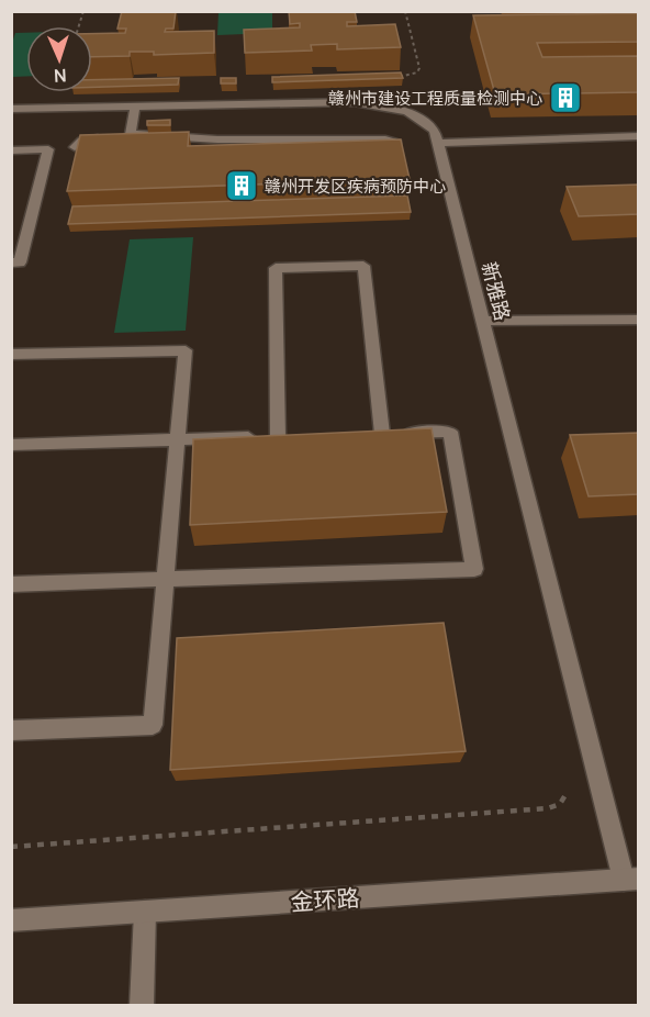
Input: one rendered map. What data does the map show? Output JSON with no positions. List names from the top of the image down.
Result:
{
  "streets": {
    "street": ["新雅路", "金环路"]
  },
  "crossings": [
    ["新雅路", "金环路"]
  ],
  "places": {
    "building": ["赣州市建设工程质量检测中心", "赣州开发区疾病预防中心"]
  },
  "north": "bottom"
}
